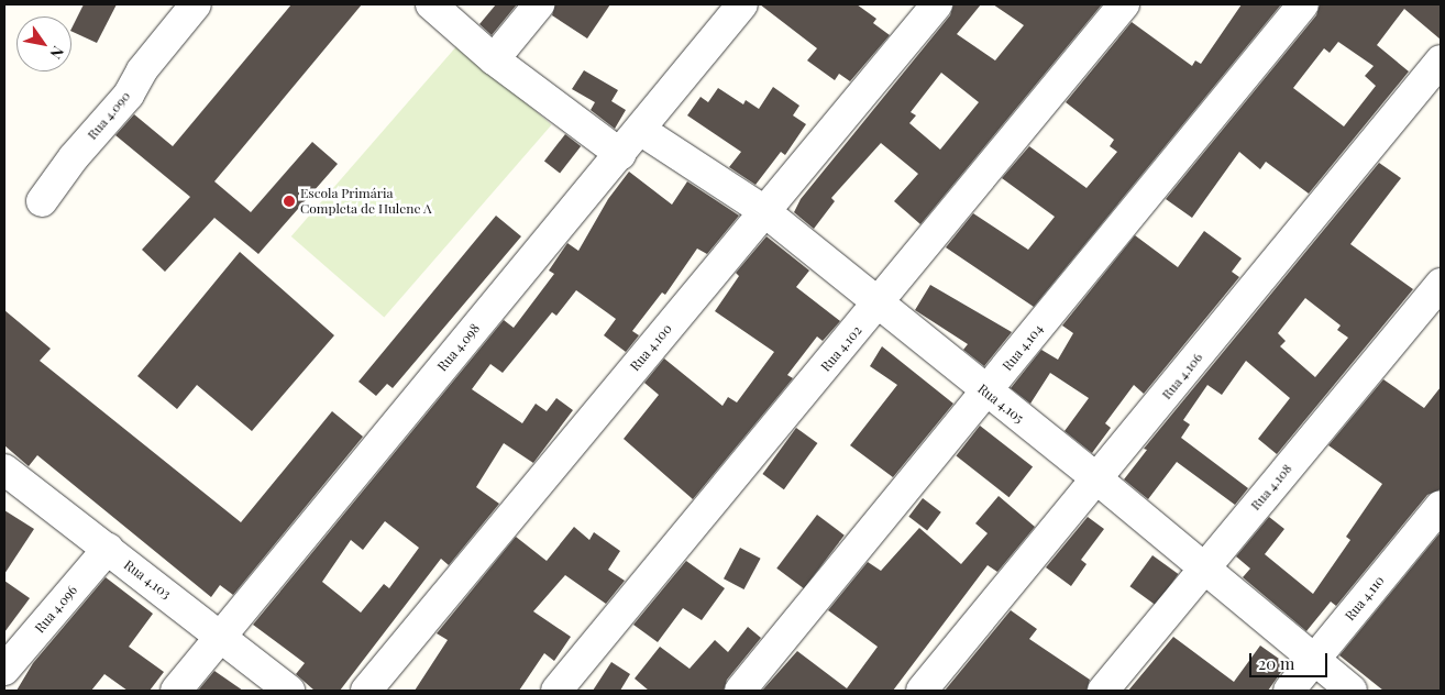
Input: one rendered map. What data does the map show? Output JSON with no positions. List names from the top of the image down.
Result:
{
  "streets": {
    "street": [
      "Rua 4.090",
      "Rua 4.098",
      "Rua 4.100",
      "Rua 4.104",
      "Rua 4.102",
      "Rua 4.106",
      "Rua 4.105",
      "Rua 4.108",
      "Rua 4.103",
      "Rua 4.110",
      "Rua 4.096"
    ]
  },
  "crossings": [
    ["Rua 4.098", "Rua 4.105"],
    ["Rua 4.098", "Rua 4.103"],
    ["Rua 4.100", "Rua 4.105"],
    ["Rua 4.104", "Rua 4.105"],
    ["Rua 4.102", "Rua 4.105"],
    ["Rua 4.106", "Rua 4.105"],
    ["Rua 4.105", "Rua 4.108"],
    ["Rua 4.105", "Rua 4.110"],
    ["Rua 4.103", "Rua 4.096"]
  ],
  "places": ["Escola Primária Completa de Hulene A"],
  "scale_bar": "20 m",
  "north": "bottom right"
}
